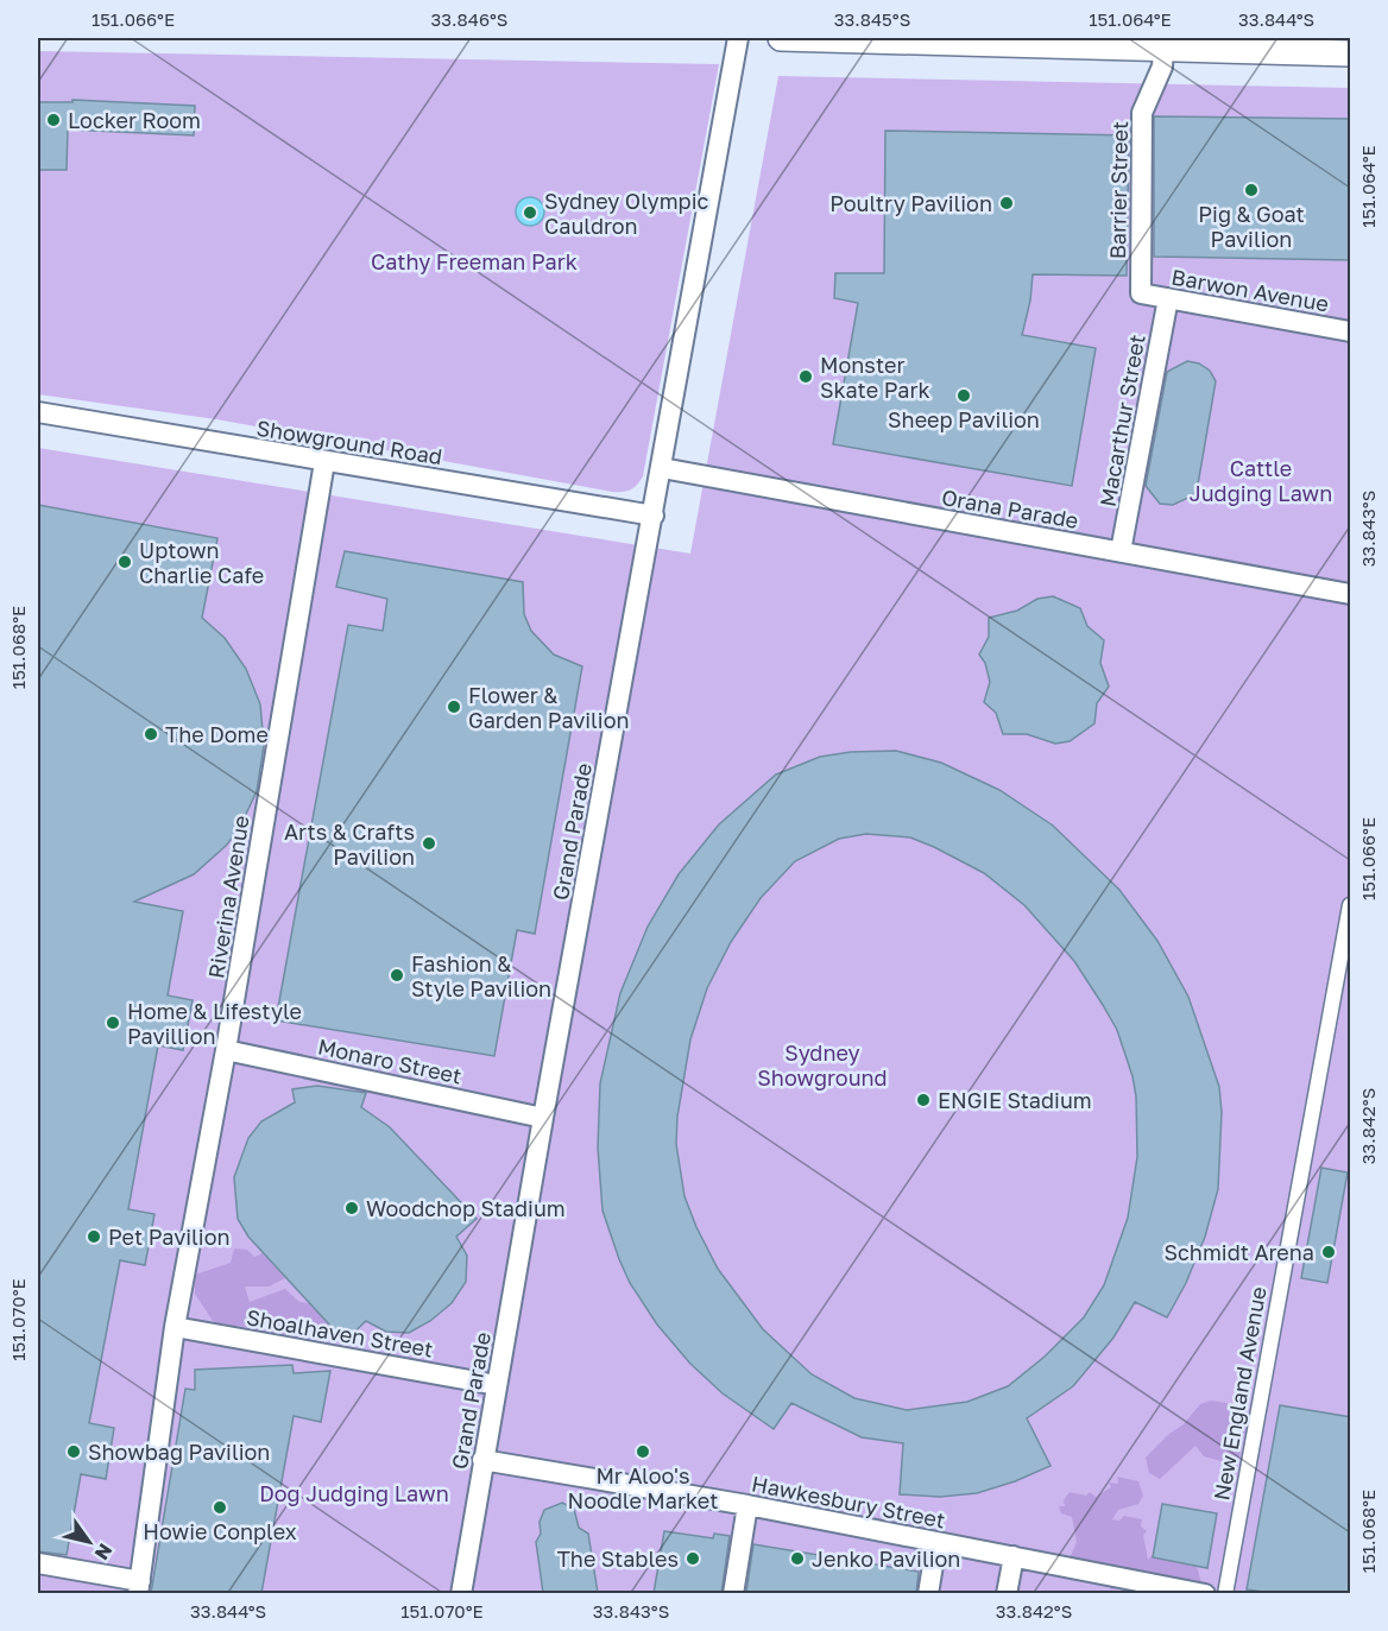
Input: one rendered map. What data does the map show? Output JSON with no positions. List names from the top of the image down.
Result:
{
  "streets": {
    "street": [
      "Barrier Street",
      "Barwon Avenue",
      "Macarthur Street",
      "Showground Road",
      "Orana Parade",
      "Grand Parade",
      "Riverina Avenue",
      "Monaro Street",
      "Shoalhaven Street",
      "New England Avenue",
      "Hawkesbury Street"
    ]
  },
  "crossings": [
    ["Barrier Street", "Barwon Avenue"],
    ["Barwon Avenue", "Macarthur Street"],
    ["Macarthur Street", "Orana Parade"],
    ["Showground Road", "Grand Parade"],
    ["Showground Road", "Riverina Avenue"],
    ["Orana Parade", "Grand Parade"],
    ["Grand Parade", "Monaro Street"],
    ["Grand Parade", "Shoalhaven Street"],
    ["Grand Parade", "Hawkesbury Street"],
    ["Riverina Avenue", "Monaro Street"],
    ["Riverina Avenue", "Shoalhaven Street"]
  ],
  "parks": [
    "Cathy Freeman Park",
    "Cattle Judging Lawn",
    "Sydney Showground",
    "Dog Judging Lawn"
  ],
  "places": [
    "Locker Room",
    "Pig & Goat Pavilion",
    "Poultry Pavilion",
    "Sydney Olympic Cauldron",
    "Monster Skate Park",
    "Sheep Pavilion",
    "Uptown Charlie Cafe",
    "Flower & Garden Pavilion",
    "The Dome",
    "Arts & Crafts Pavilion",
    "Fashion & Style Pavilion",
    "Home & Lifestyle Pavillion",
    "ENGIE Stadium",
    "Woodchop Stadium",
    "Pet Pavilion",
    "Schmidt Arena",
    "Showbag Pavilion",
    "Mr Aloo's Noodle Market",
    "Howie Conplex",
    "The Stables",
    "Jenko Pavilion"
  ],
  "north": "bottom right",
  "coordinates": [
    "151.066°E",
    "33.846°S",
    "33.845°S",
    "151.064°E",
    "33.844°S",
    "33.843°S",
    "151.068°E",
    "33.842°S",
    "151.070°E"
  ]
}
